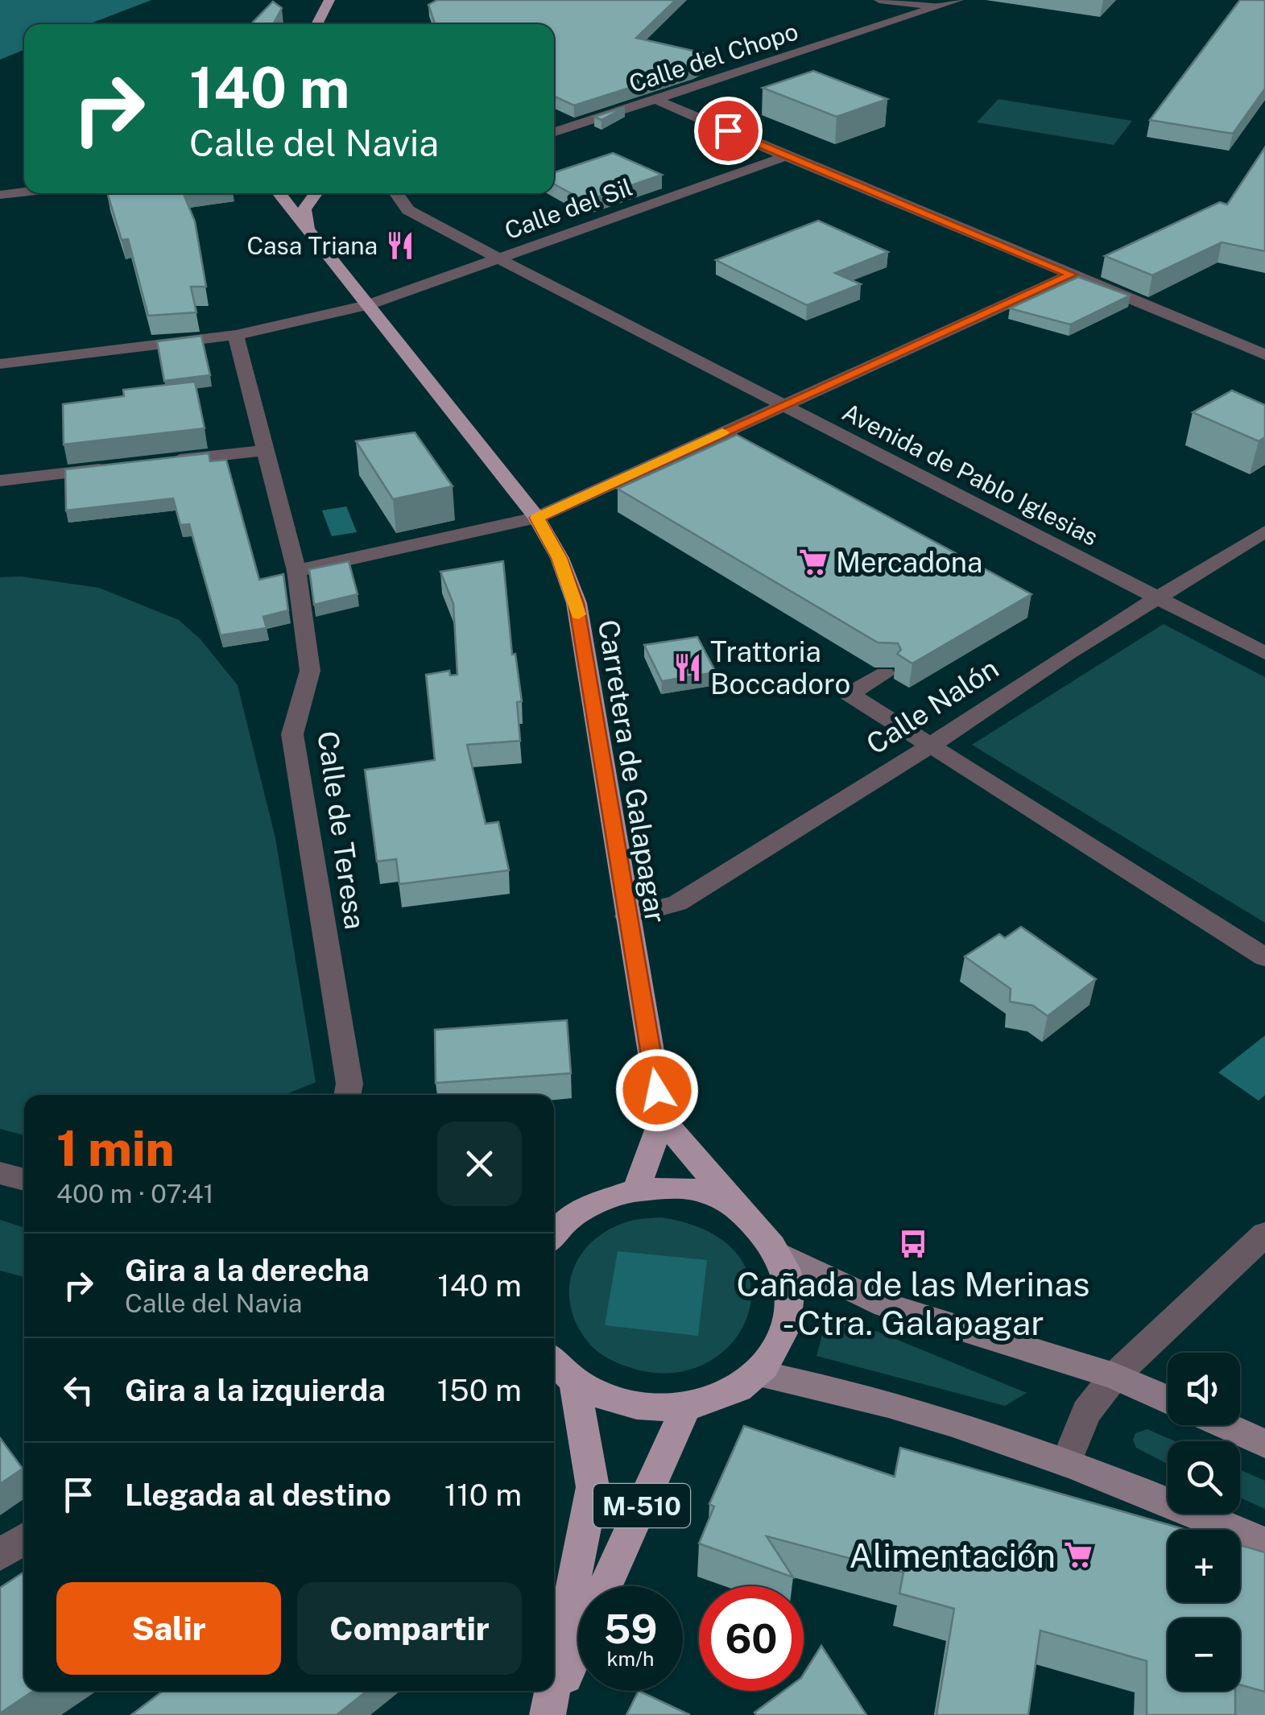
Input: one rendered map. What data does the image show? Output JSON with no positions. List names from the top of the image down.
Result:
{
  "streets": {
    "main road": ["Carretera de Galapagar", "M-510"],
    "street": [
      "Calle del Chopo",
      "Calle del Sil",
      "Avenida de Pablo Iglesias",
      "Calle Nalón",
      "Calle de Teresa"
    ]
  },
  "crossings": [
    ["Calle del Sil", "Avenida de Pablo Iglesias"],
    ["Calle del Sil", "Carretera de Galapagar"],
    ["Calle del Sil", "Calle de Teresa"],
    ["Avenida de Pablo Iglesias", "Calle Nalón"],
    ["Calle Nalón", "Carretera de Galapagar"]
  ],
  "places": {
    "restaurant": ["Casa Triana", "Trattoria Boccadoro"],
    "supermarket": ["Mercadona", "Alimentación"],
    "bus stop": ["Cañada de las Merinas - Ctra. Galapagar"]
  },
  "page": {
    "turn": ["140 m", "Calle del Navia"],
    "heading": ["1 min", "400 m · 07:41"],
    "list": [
      {
        "name": "Gira a la derecha",
        "note": "Calle del Navia",
        "value": "140 m"
      },
      {
        "name": "Gira a la izquierda",
        "value": "150 m"
      },
      {
        "name": "Llegada al destino",
        "value": "110 m"
      }
    ],
    "map_buttons": ["+", "−"],
    "buttons": ["Salir", "Compartir"],
    "speed": "59 km/h",
    "limit": "60"
  }
}
